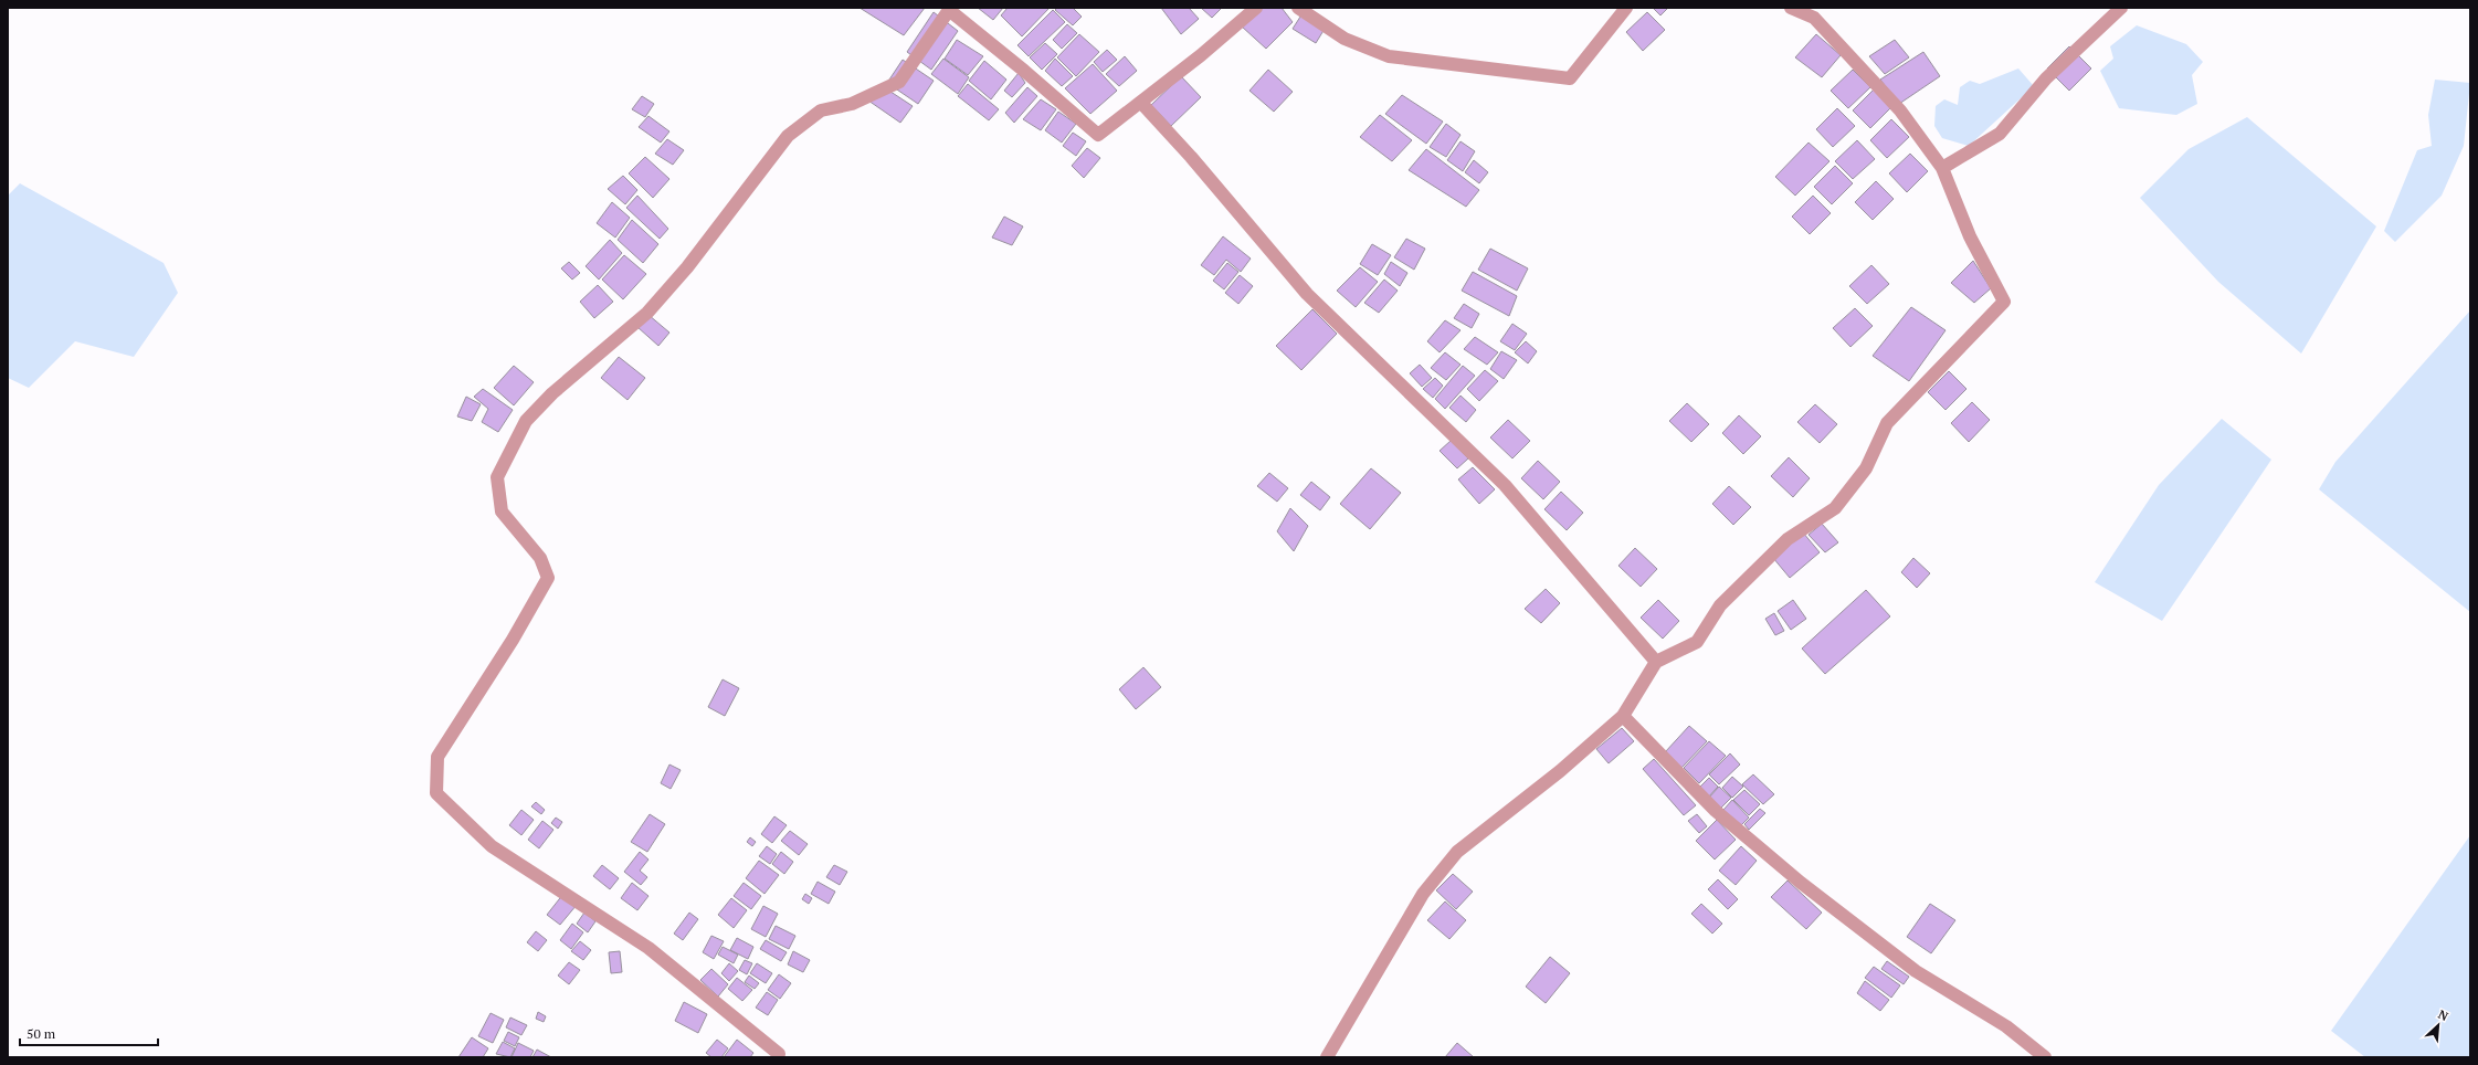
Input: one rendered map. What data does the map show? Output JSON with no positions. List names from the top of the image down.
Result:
{
  "scale_bar": "50 m",
  "north": "top right"
}
